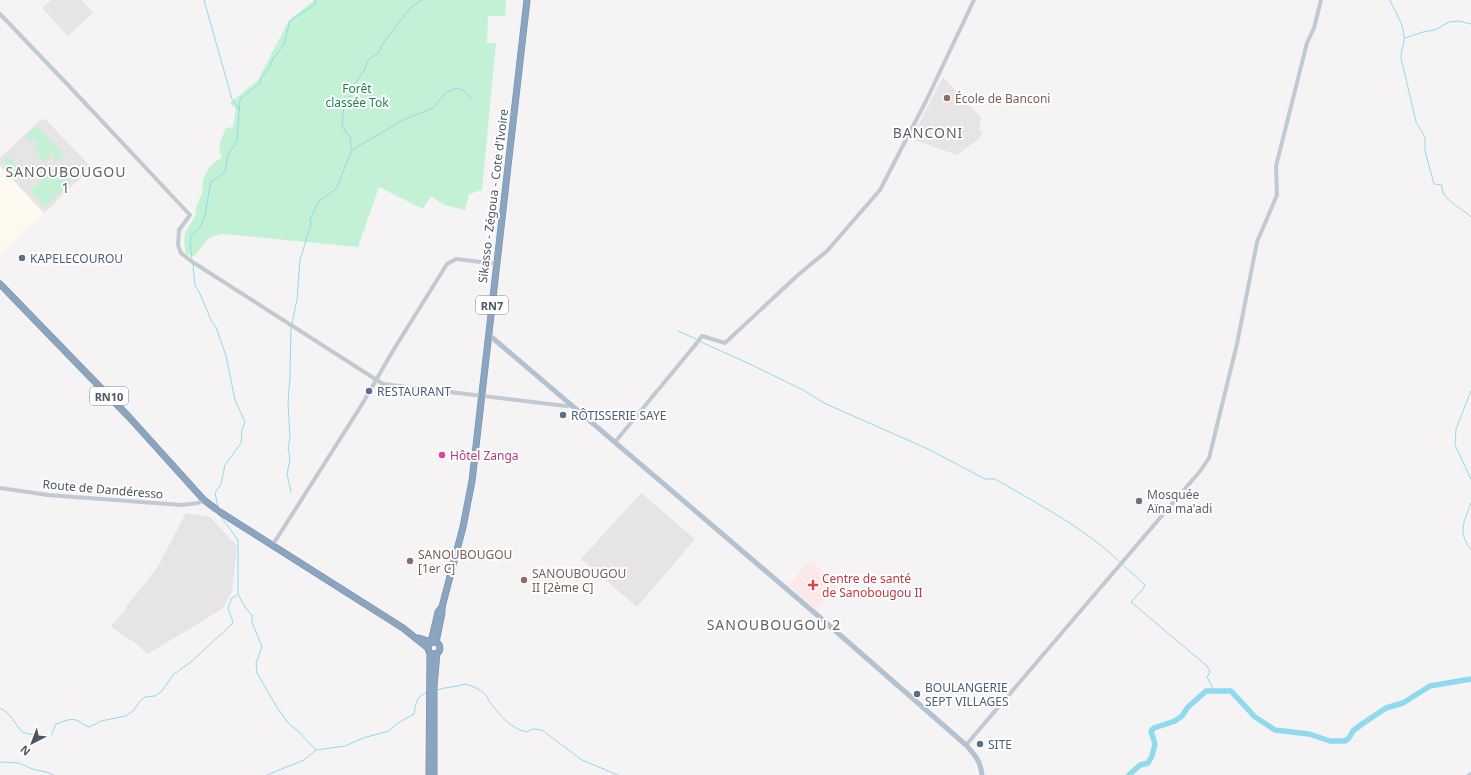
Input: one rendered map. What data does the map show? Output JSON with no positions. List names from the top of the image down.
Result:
{
  "streets": {
    "highway": ["Sikasso - Zégoua - Cote d'Ivoire", "RN7", "RN10"],
    "street": ["Route de Dandéresso"]
  },
  "crossings": [
    ["Sikasso - Zégoua - Cote d'Ivoire", "RN7"],
    ["Sikasso - Zégoua - Cote d'Ivoire", "RN10"],
    ["RN7", "RN10"],
    ["RN10", "Route de Dandéresso"]
  ],
  "districts": ["BANCONI", "SANOUBOUGOU 1", "SANOUBOUGOU 2"],
  "parks": ["Forêt classée Tok"],
  "places": {
    "other": [
      "École de Banconi",
      "KAPELECOUROU",
      "RESTAURANT",
      "RÔTISSERIE SAYE",
      "Hôtel Zanga",
      "Mosquée Aïna ma'adi",
      "SANOUBOUGOU [1er C]",
      "SANOUBOUGOU II [2ème C]",
      "BOULANGERIE SEPT VILLAGES",
      "SITE"
    ],
    "health": ["Centre de santé de Sanobougou II"]
  },
  "north": "bottom left"
}
